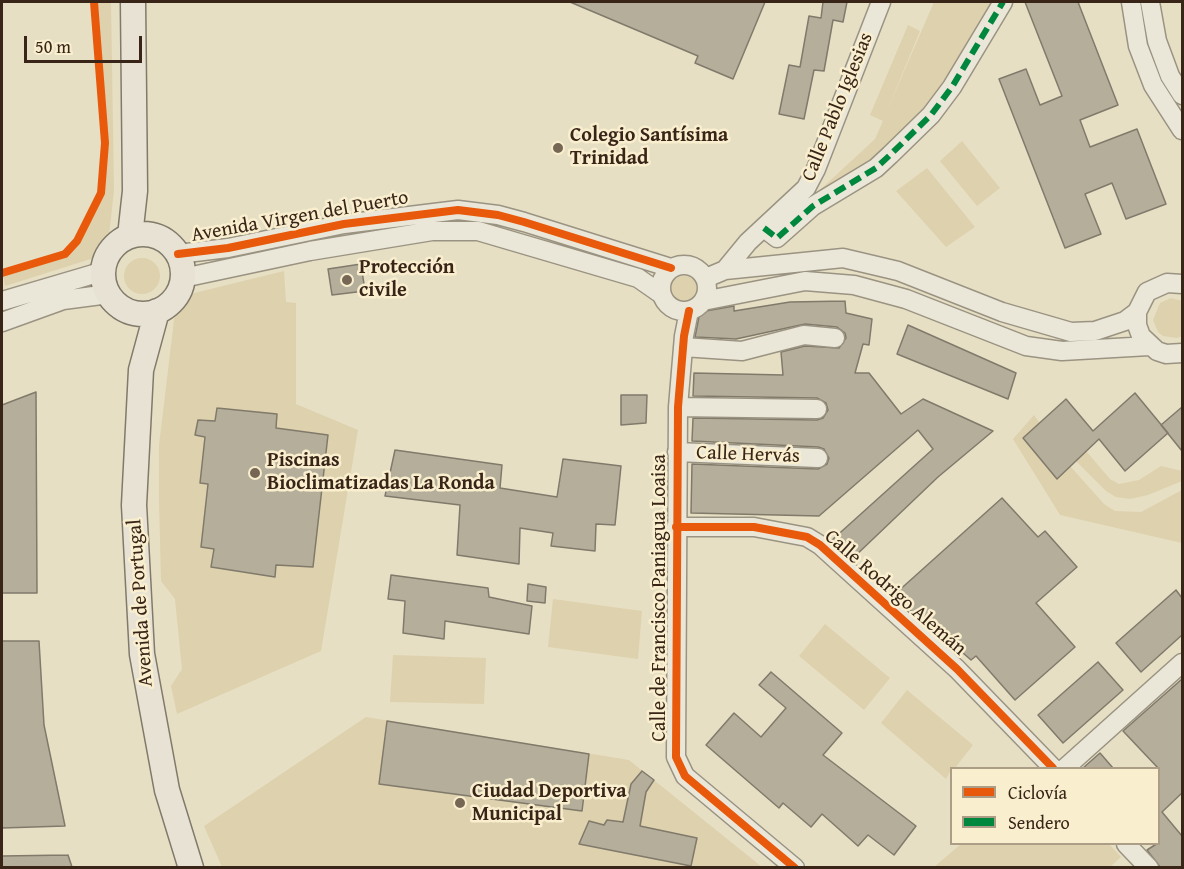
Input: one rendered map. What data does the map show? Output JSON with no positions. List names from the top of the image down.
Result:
{
  "streets": {
    "main road": ["Avenida de Portugal"],
    "street": [
      "Calle Pablo Iglesias",
      "Avenida Virgen del Puerto",
      "Calle Hervás",
      "Calle Rodrigo Alemán",
      "Calle de Francisco Paniagua Loaisa"
    ]
  },
  "crossings": [
    ["Calle Pablo Iglesias", "Avenida Virgen del Puerto"],
    ["Calle Pablo Iglesias", "Calle de Francisco Paniagua Loaisa"],
    ["Avenida Virgen del Puerto", "Calle de Francisco Paniagua Loaisa"],
    ["Avenida Virgen del Puerto", "Avenida de Portugal"],
    ["Calle Hervás", "Calle de Francisco Paniagua Loaisa"],
    ["Calle Rodrigo Alemán", "Calle de Francisco Paniagua Loaisa"]
  ],
  "places": [
    "Colegio Santísima Trinidad",
    "Protección civile",
    "Piscinas Bioclimatizadas La Ronda",
    "Ciudad Deportiva Municipal"
  ],
  "legend": ["Ciclovía", "Sendero"],
  "scale_bar": "50 m"
}
